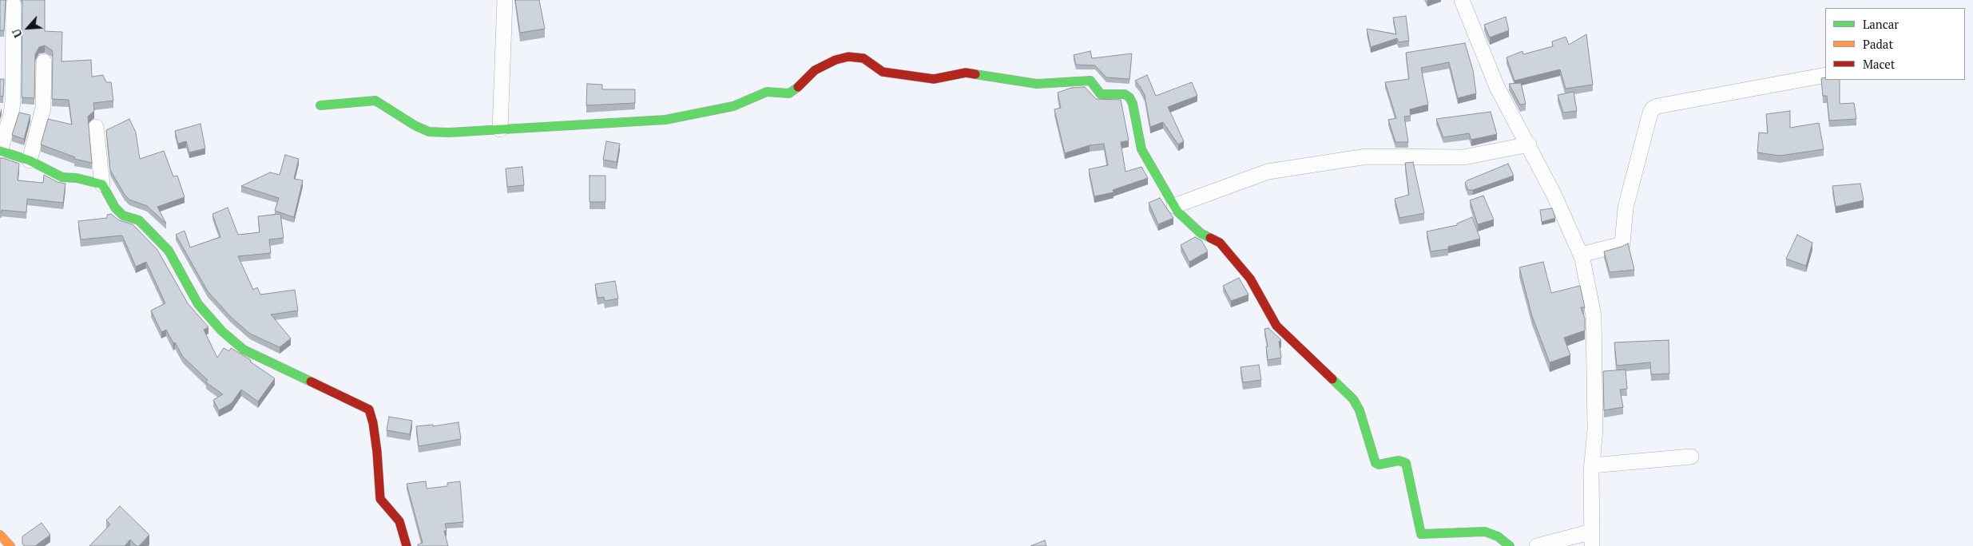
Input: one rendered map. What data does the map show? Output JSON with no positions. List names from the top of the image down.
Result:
{
  "legend": ["Lancar", "Padat", "Macet"],
  "north": "bottom left"
}
